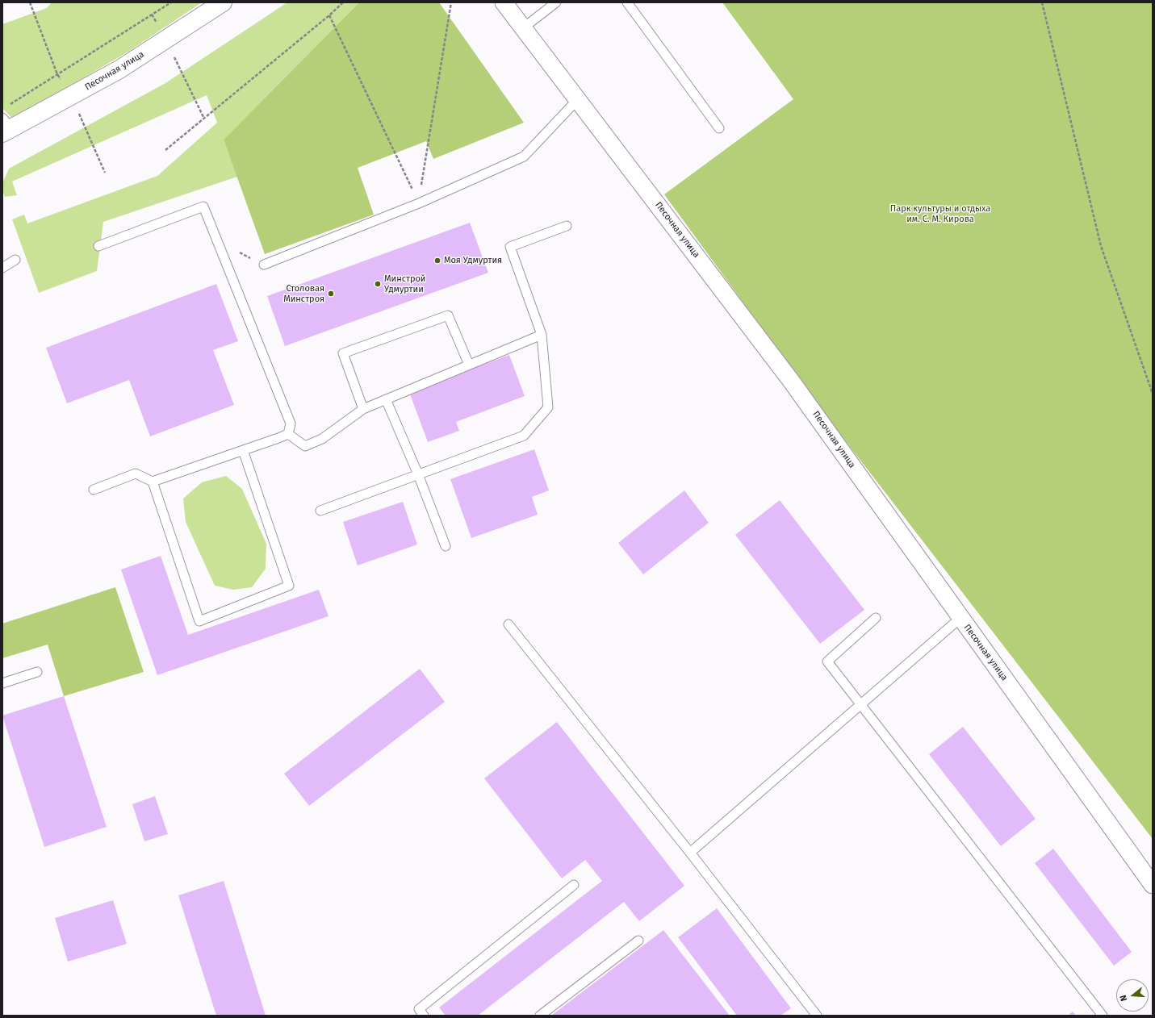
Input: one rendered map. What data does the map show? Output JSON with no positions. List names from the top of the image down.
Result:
{
  "streets": {
    "main road": ["Песочная улица"]
  },
  "parks": ["Парк культуры и отдыха им. С. М. Кирова"],
  "places": ["Моя Удмуртия", "Минстрой Удмуртии", "Столовая Минстроя"],
  "north": "left"
}
